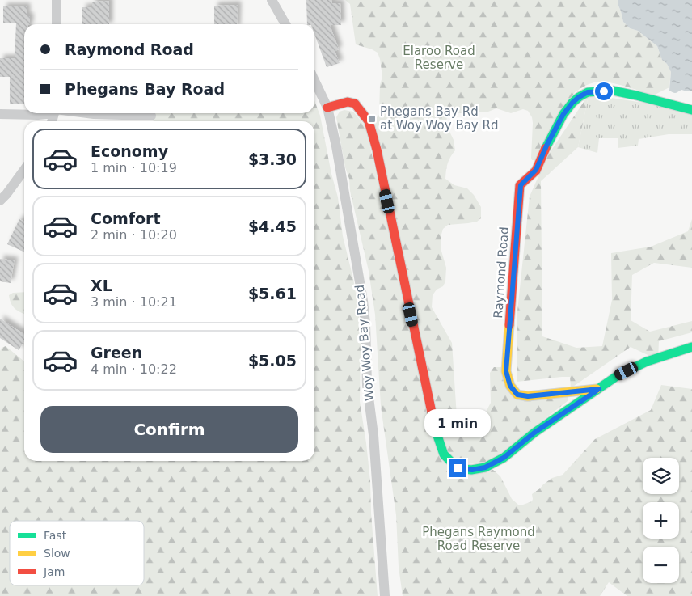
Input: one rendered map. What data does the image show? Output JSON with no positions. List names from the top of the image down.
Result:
{
  "streets": {
    "street": ["Raymond Road", "Woy Woy Bay Road"]
  },
  "parks": ["Elaroo Road Reserve", "Phegans Raymond Road Reserve"],
  "places": {
    "transit": ["Phegans Bay Rd at Woy Woy Bay Rd"]
  },
  "legend": ["Fast", "Slow", "Jam"],
  "page": {
    "banner": ["Raymond Road", "Phegans Bay Road"],
    "list": [
      {
        "name": "Economy",
        "note": "1 min · 10:19",
        "value": "$3.30"
      },
      {
        "name": "Comfort",
        "note": "2 min · 10:20",
        "value": "$4.45"
      },
      {
        "name": "XL",
        "note": "3 min · 10:21",
        "value": "$5.61"
      },
      {
        "name": "Green",
        "note": "4 min · 10:22",
        "value": "$5.05"
      }
    ],
    "buttons": "Confirm",
    "bubble": "1 min",
    "map_buttons": ["+", "−"]
  }
}
